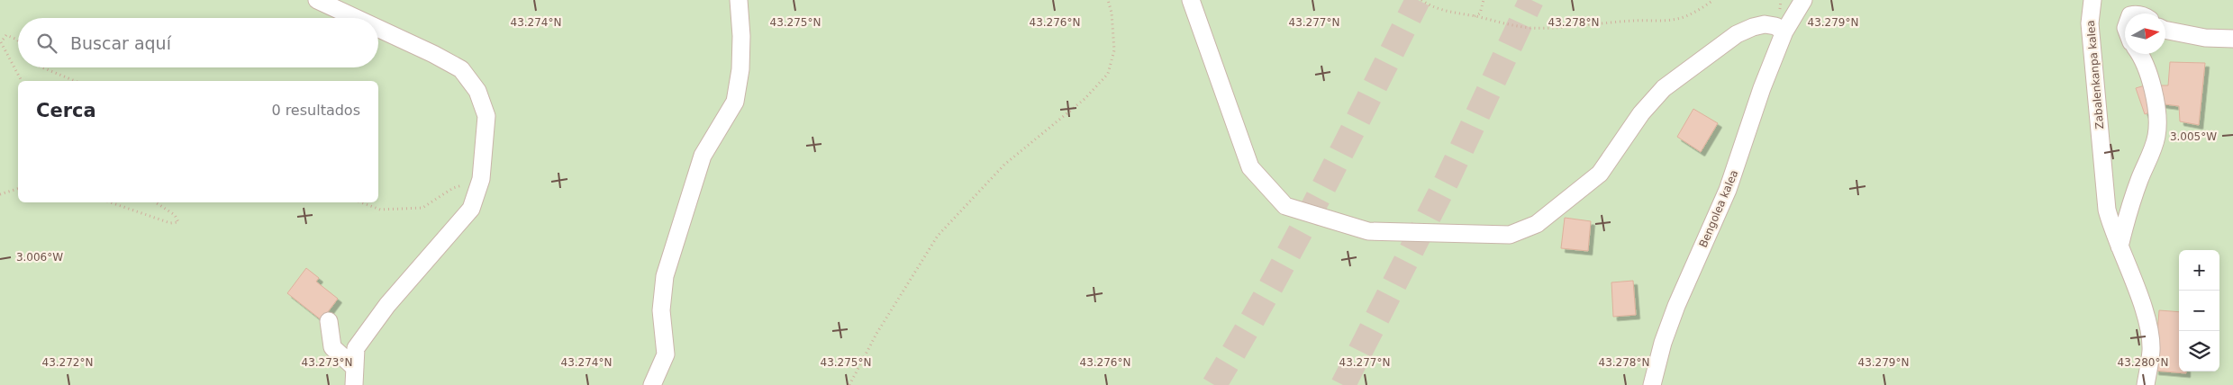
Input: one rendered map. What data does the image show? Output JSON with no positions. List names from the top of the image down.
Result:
{
  "streets": {
    "street": ["Zabalenkanpa kalea", "Bengolea kalea"]
  },
  "north": "right",
  "page": {
    "search": "Buscar aquí",
    "heading": ["Cerca", "0 resultados"],
    "map_buttons": ["+", "−"]
  },
  "coordinates": [
    "43.274°N",
    "43.275°N",
    "43.276°N",
    "43.277°N",
    "43.278°N",
    "43.279°N",
    "3.005°W",
    "3.006°W",
    "43.272°N",
    "43.273°N",
    "43.280°N"
  ]
}
